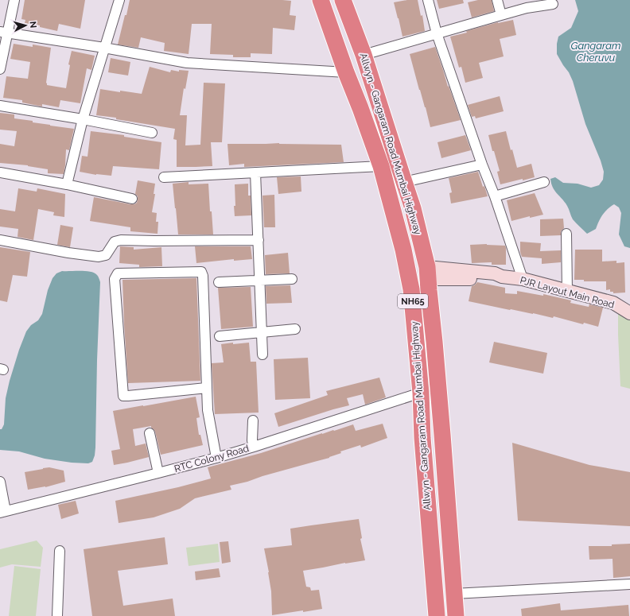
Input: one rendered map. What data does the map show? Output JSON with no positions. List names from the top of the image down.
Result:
{
  "streets": {
    "highway": ["Allwyn - Gangaram Road Mumbai Highway", "NH65"],
    "street": ["PJR Layout Main Road", "RTC Colony Road"]
  },
  "crossings": [
    ["Allwyn - Gangaram Road Mumbai Highway", "PJR Layout Main Road"],
    ["Allwyn - Gangaram Road Mumbai Highway", "RTC Colony Road"]
  ],
  "water": ["Gangaram Cheruvu"],
  "north": "right"
}
